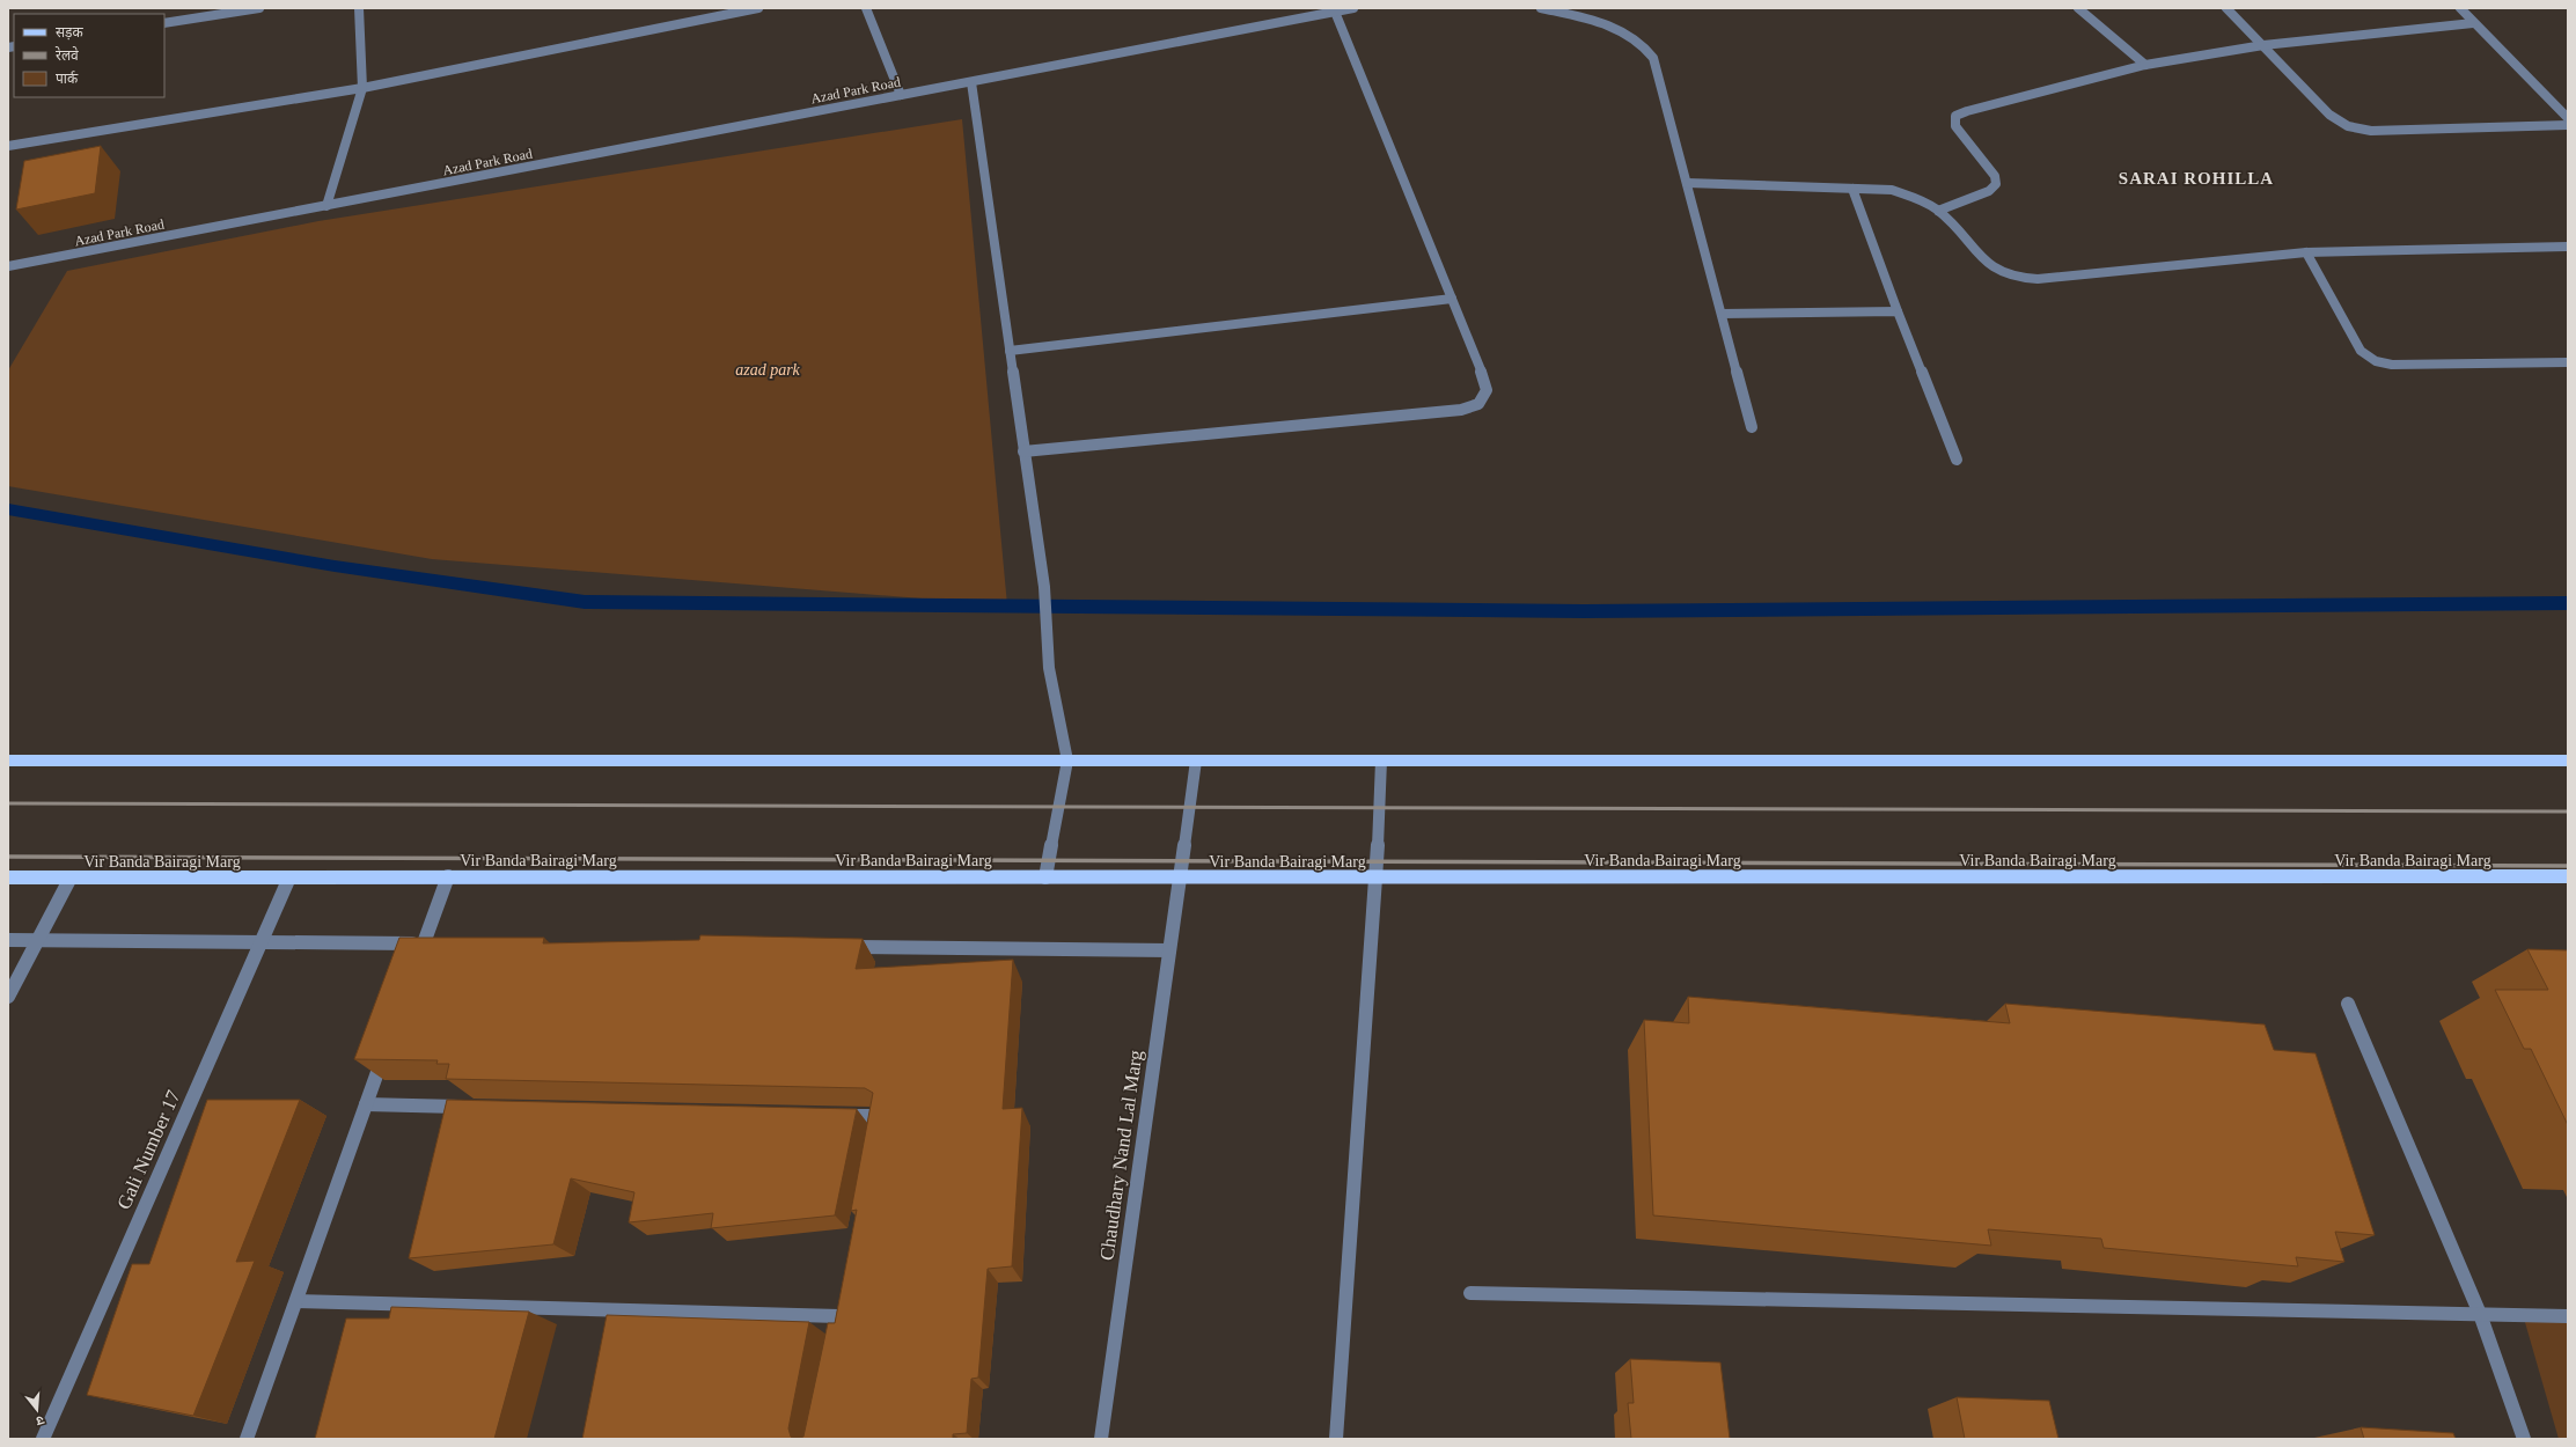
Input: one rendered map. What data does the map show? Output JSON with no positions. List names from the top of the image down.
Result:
{
  "streets": {
    "main road": ["Vir Banda Bairagi Marg"],
    "street": ["Azad Park Road", "Gali Number 17", "Chaudhary Nand Lal Marg"]
  },
  "crossings": [
    ["Vir Banda Bairagi Marg", "Gali Number 17"],
    ["Vir Banda Bairagi Marg", "Chaudhary Nand Lal Marg"]
  ],
  "districts": ["SARAI ROHILLA"],
  "parks": ["azad park"],
  "legend": ["सड़क", "रेलवे", "पार्क"],
  "north": "bottom"
}
